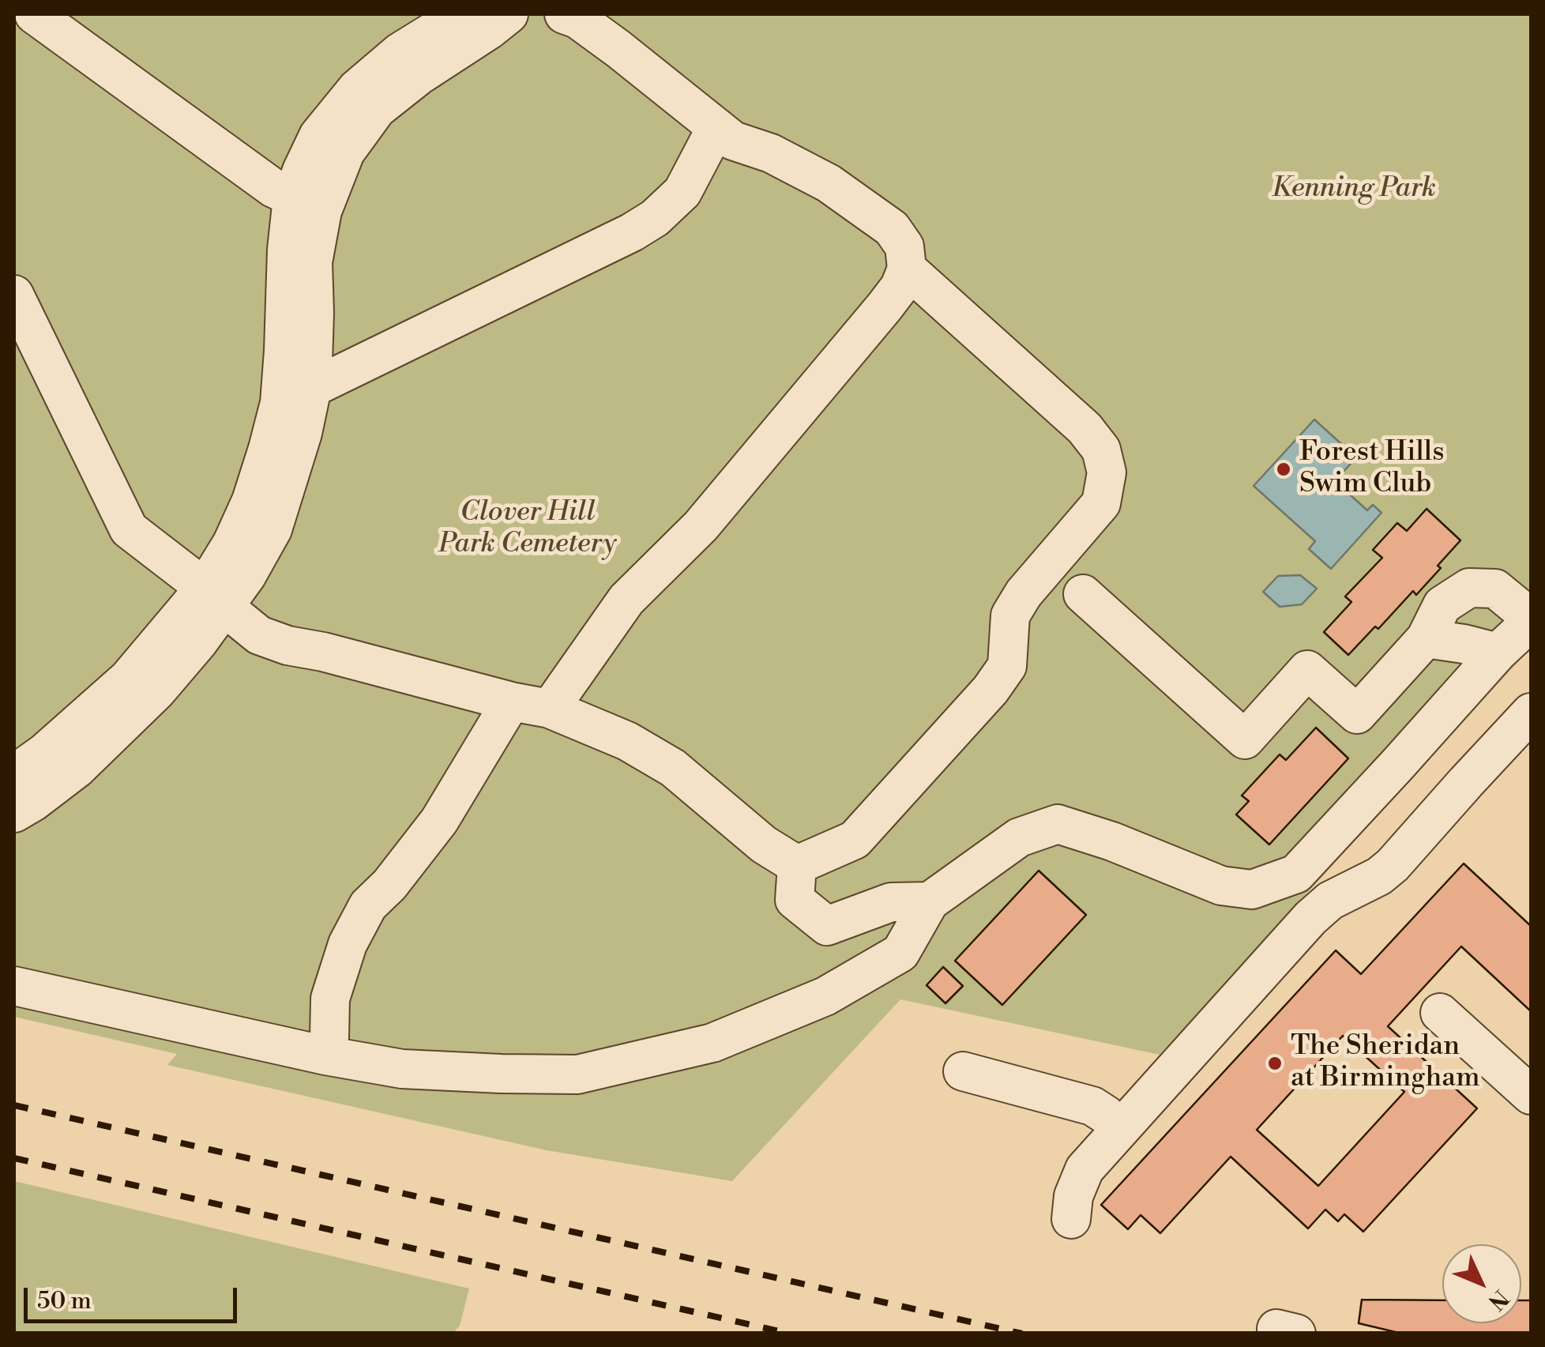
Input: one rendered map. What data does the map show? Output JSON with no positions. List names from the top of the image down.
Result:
{
  "parks": ["Kenning Park", "Clover Hill Park Cemetery"],
  "places": ["Forest Hills Swim Club", "The Sheridan at Birmingham"],
  "scale_bar": "50 m",
  "north": "bottom right"
}
